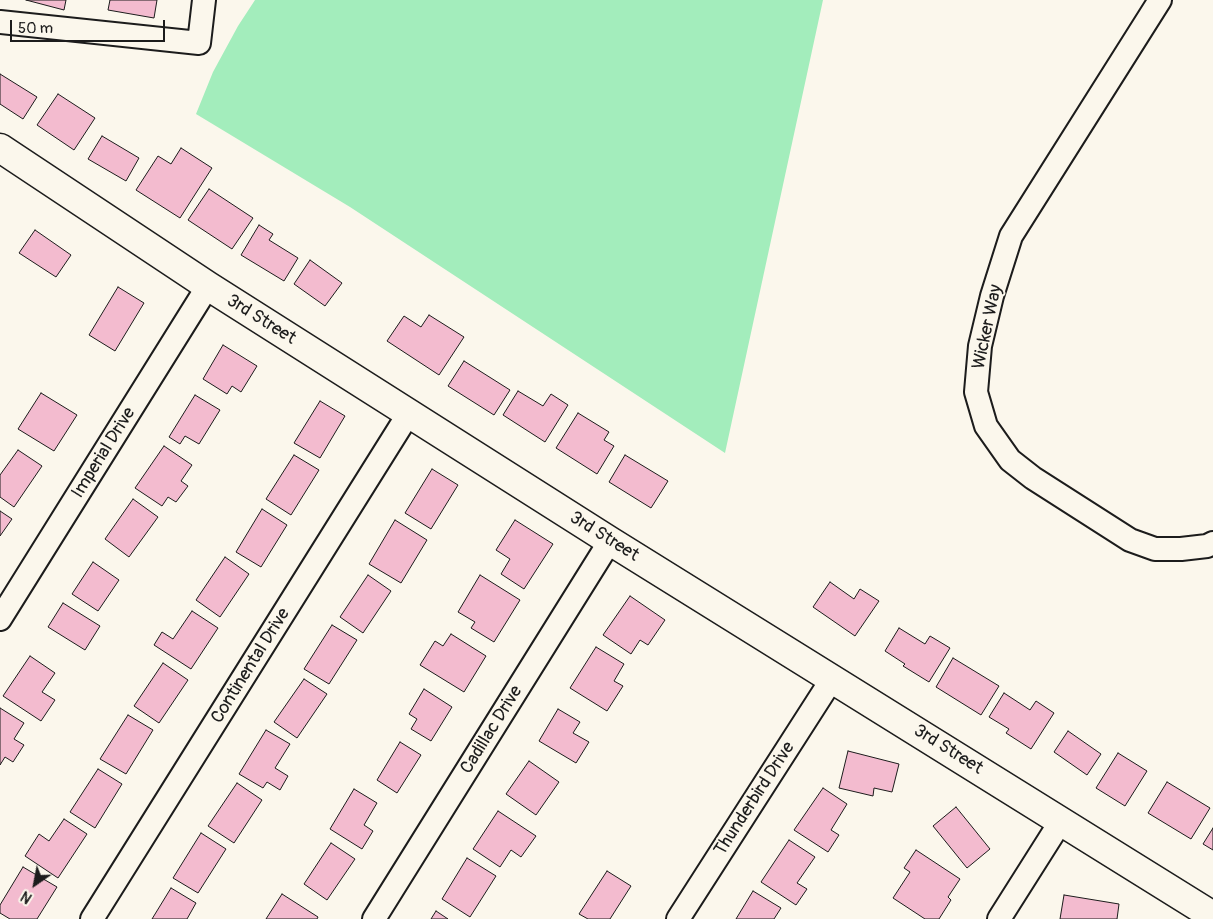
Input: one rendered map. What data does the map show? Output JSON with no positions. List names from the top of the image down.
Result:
{
  "streets": {
    "street": [
      "3rd Street",
      "Wicker Way",
      "Imperial Drive",
      "Continental Drive",
      "Cadillac Drive",
      "Thunderbird Drive"
    ]
  },
  "crossings": [
    ["3rd Street", "Imperial Drive"],
    ["3rd Street", "Continental Drive"],
    ["3rd Street", "Cadillac Drive"],
    ["3rd Street", "Thunderbird Drive"]
  ],
  "scale_bar": "50 m",
  "north": "bottom left"
}
